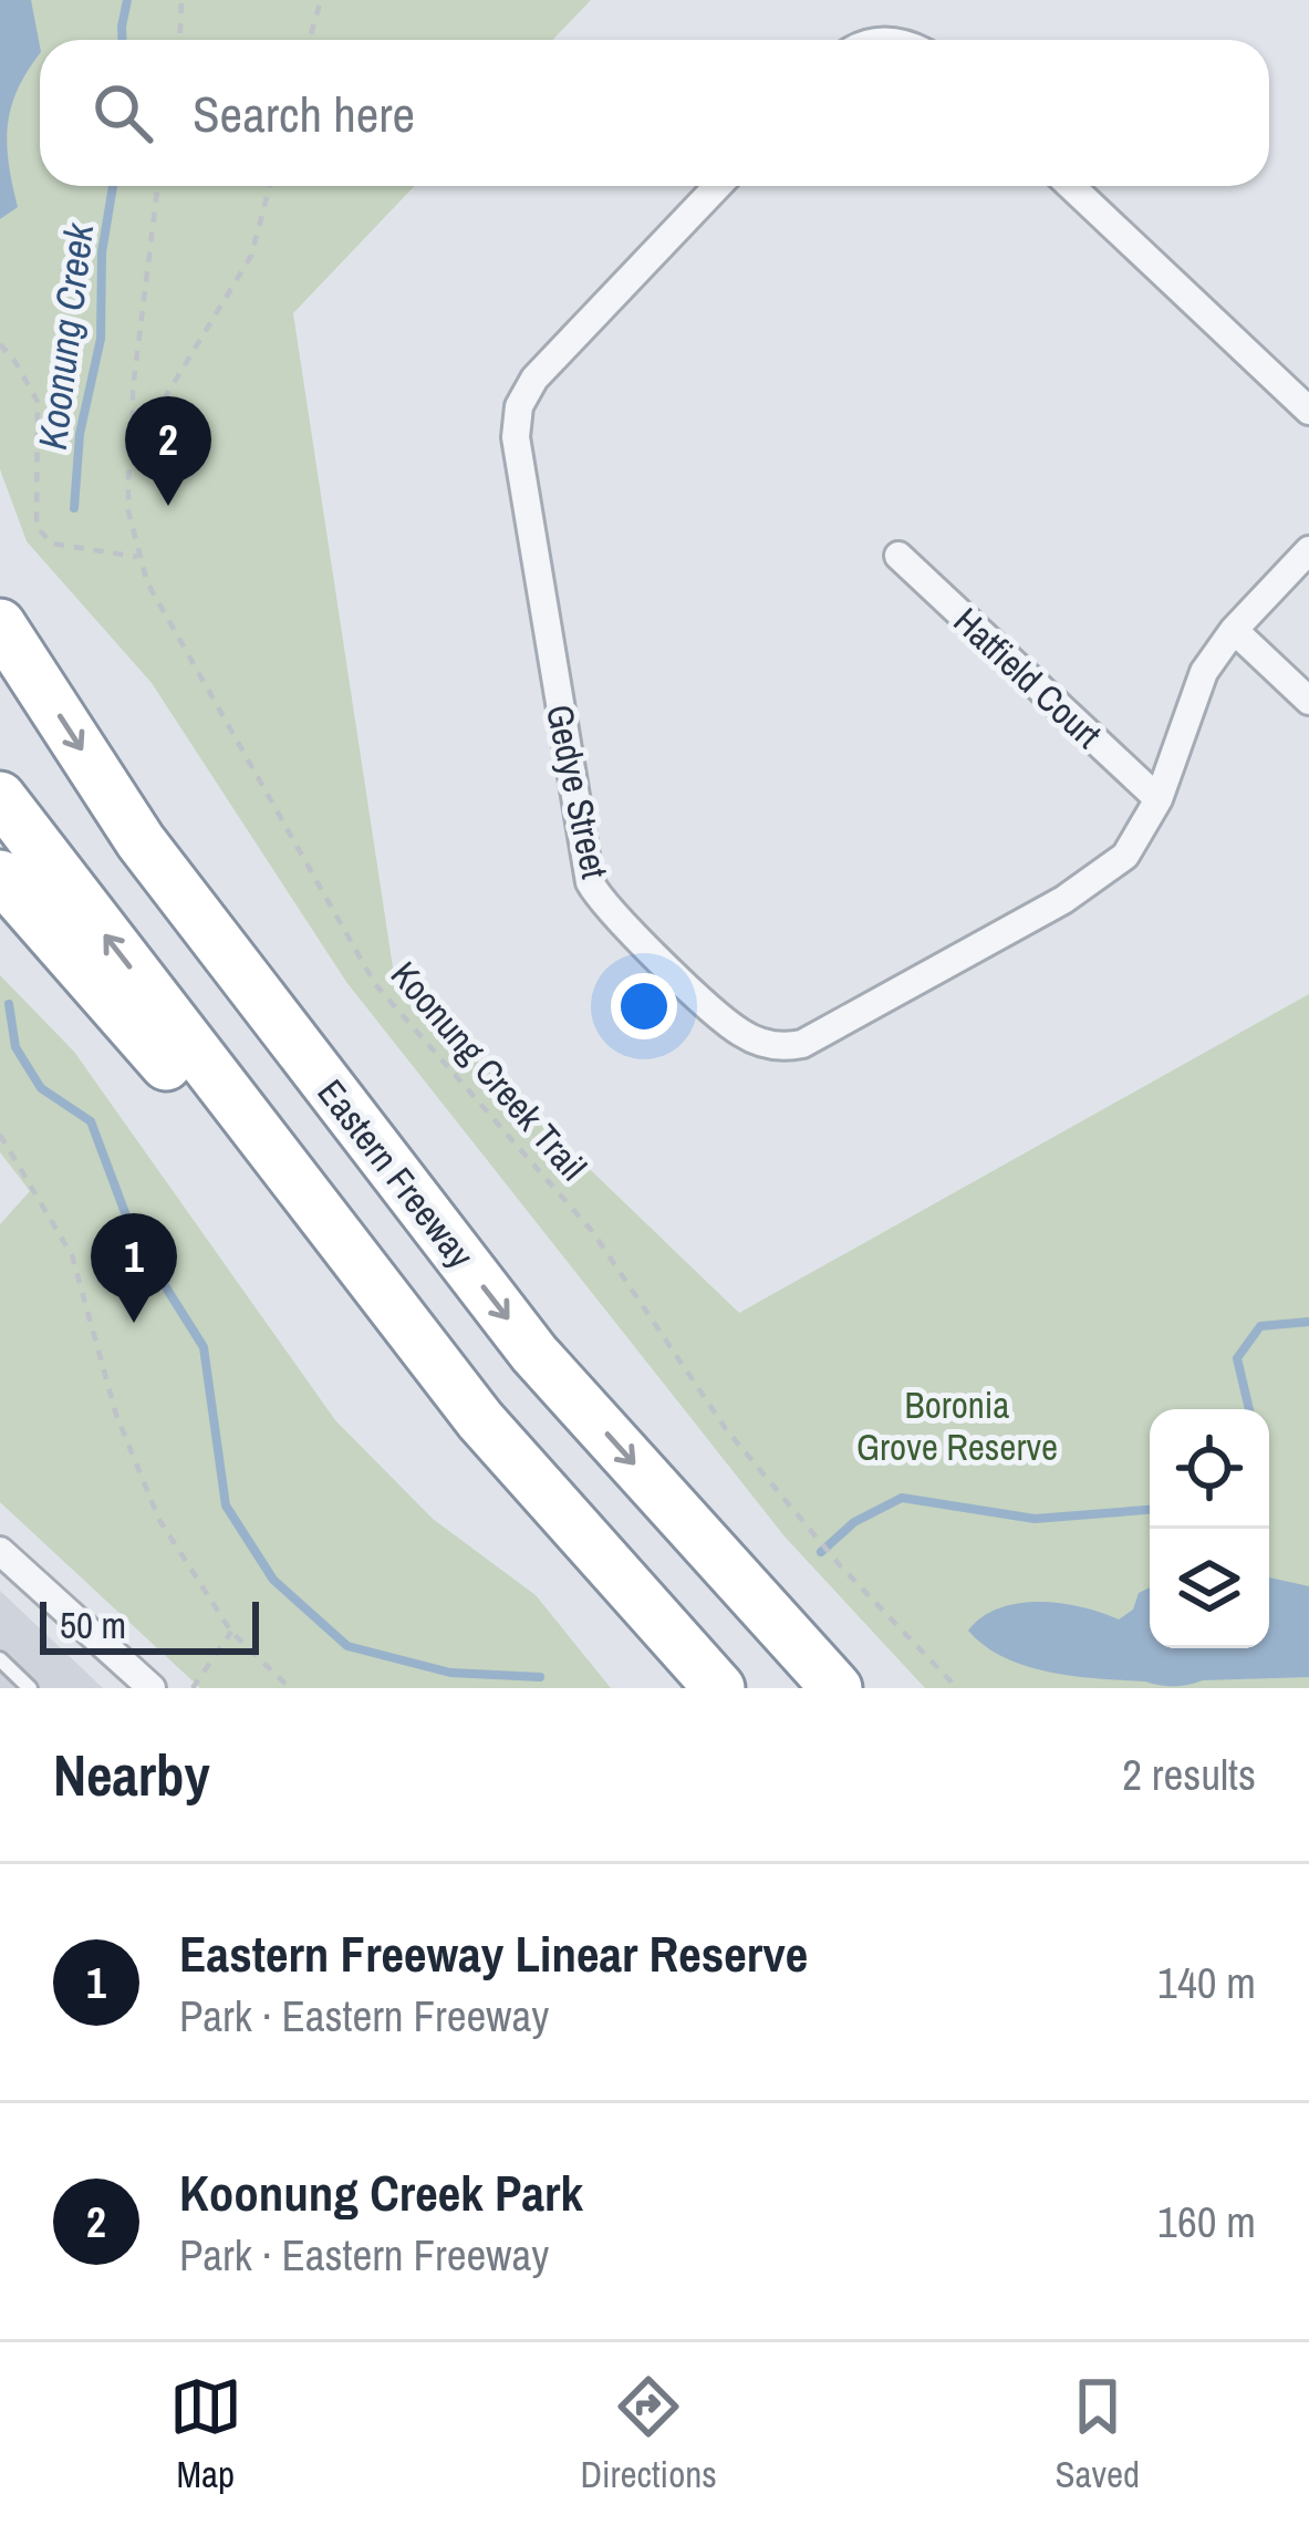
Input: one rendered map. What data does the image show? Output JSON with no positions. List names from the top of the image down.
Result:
{
  "streets": {
    "highway": ["Eastern Freeway"],
    "street": ["Hatfield Court", "Gedye Street"],
    "path": ["Koonung Creek Trail"]
  },
  "crossings": [
    ["Hatfield Court", "Gedye Street"]
  ],
  "water": ["Koonung Creek"],
  "parks": ["Boronia Grove Reserve"],
  "scale_bar": "50 m",
  "page": {
    "search": "Search here",
    "pins": ["2", "1"],
    "scale": "50 m",
    "heading": ["Nearby", "2 results"],
    "list": [
      {
        "mark": "1",
        "name": "Eastern Freeway Linear Reserve",
        "note": "Park · Eastern Freeway",
        "value": "140 m"
      },
      {
        "mark": "2",
        "name": "Koonung Creek Park",
        "note": "Park · Eastern Freeway",
        "value": "160 m"
      }
    ],
    "nav": ["Map", "Directions", "Saved"]
  }
}
